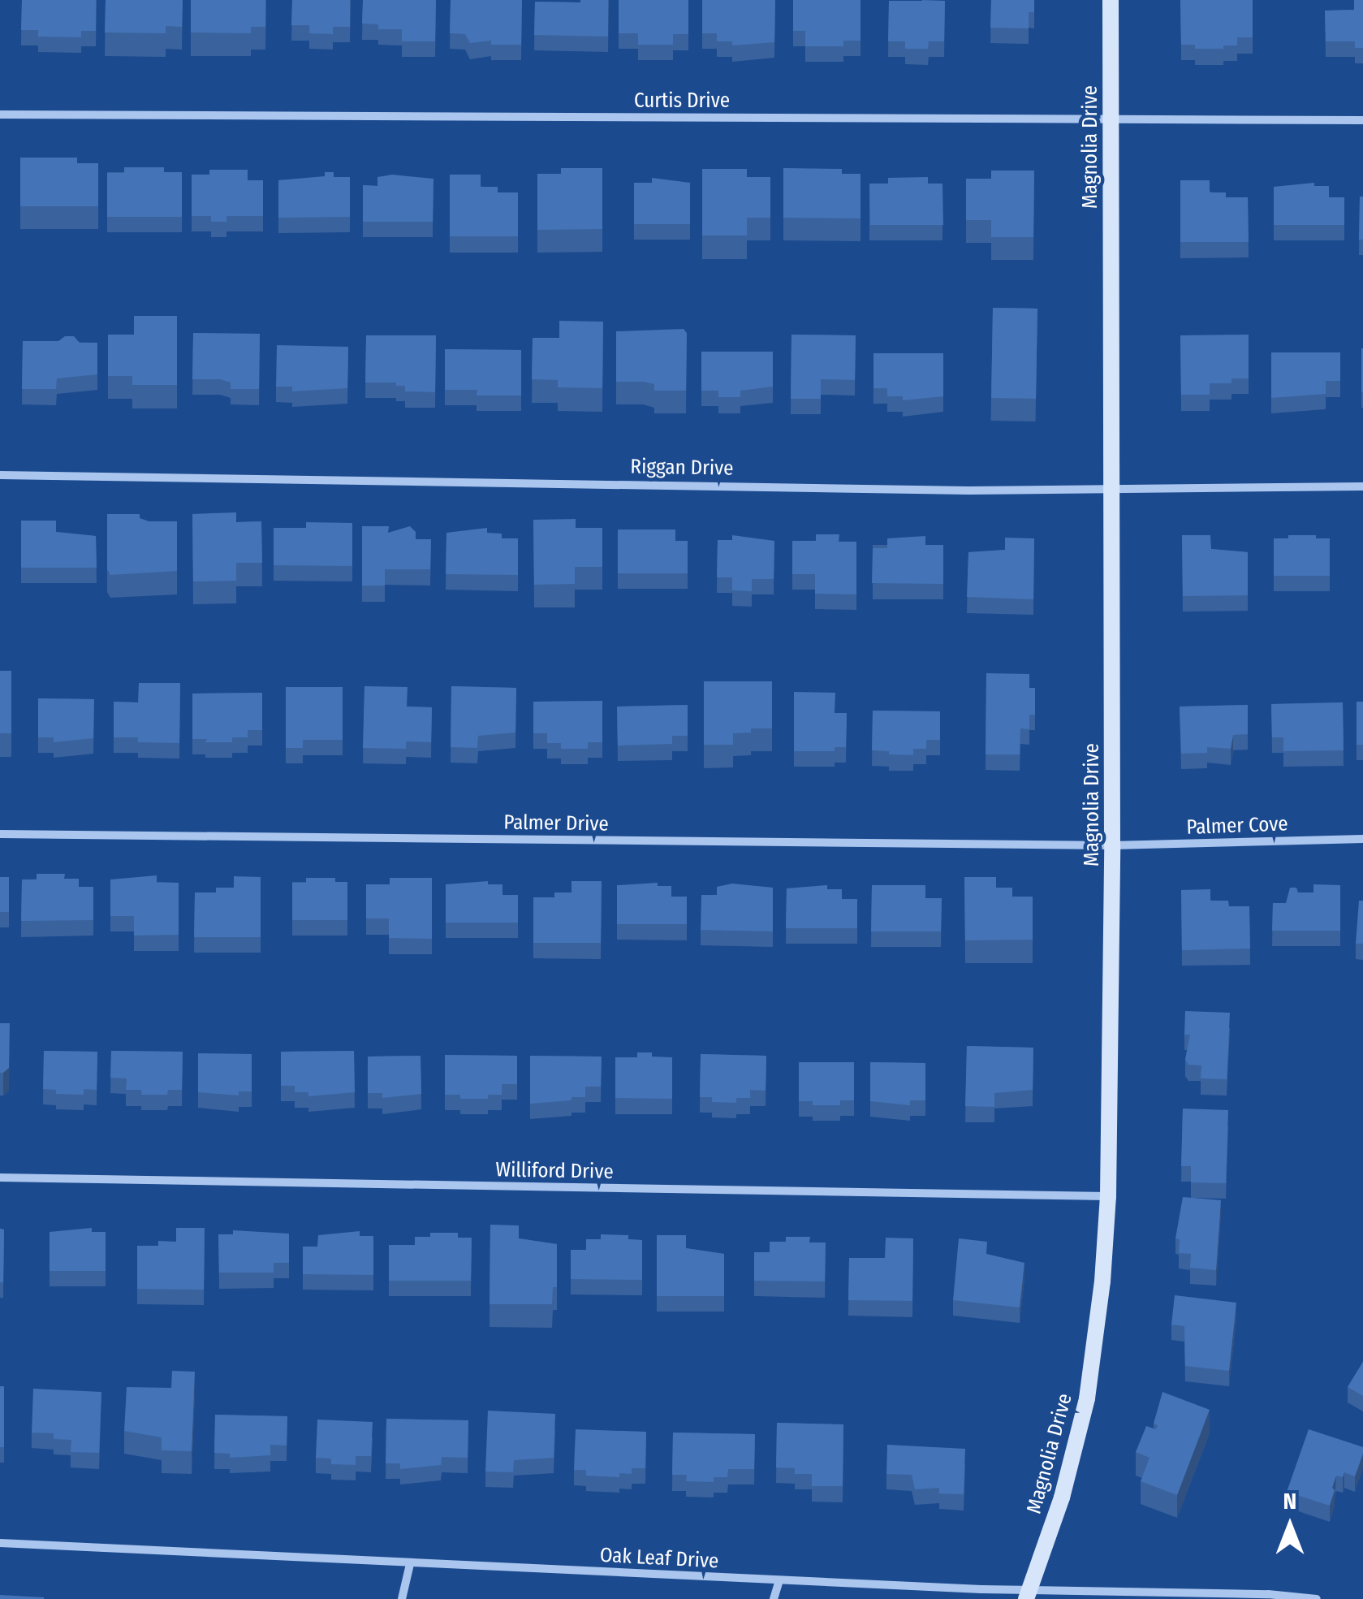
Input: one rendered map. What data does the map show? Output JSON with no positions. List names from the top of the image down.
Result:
{
  "streets": {
    "street": [
      "Curtis Drive",
      "Magnolia Drive",
      "Riggan Drive",
      "Palmer Drive",
      "Palmer Cove",
      "Williford Drive",
      "Oak Leaf Drive"
    ]
  },
  "crossings": [
    ["Curtis Drive", "Magnolia Drive"],
    ["Magnolia Drive", "Riggan Drive"],
    ["Magnolia Drive", "Palmer Drive"],
    ["Magnolia Drive", "Palmer Cove"],
    ["Magnolia Drive", "Williford Drive"],
    ["Magnolia Drive", "Oak Leaf Drive"],
    ["Palmer Drive", "Palmer Cove"]
  ],
  "north": "top"
}
